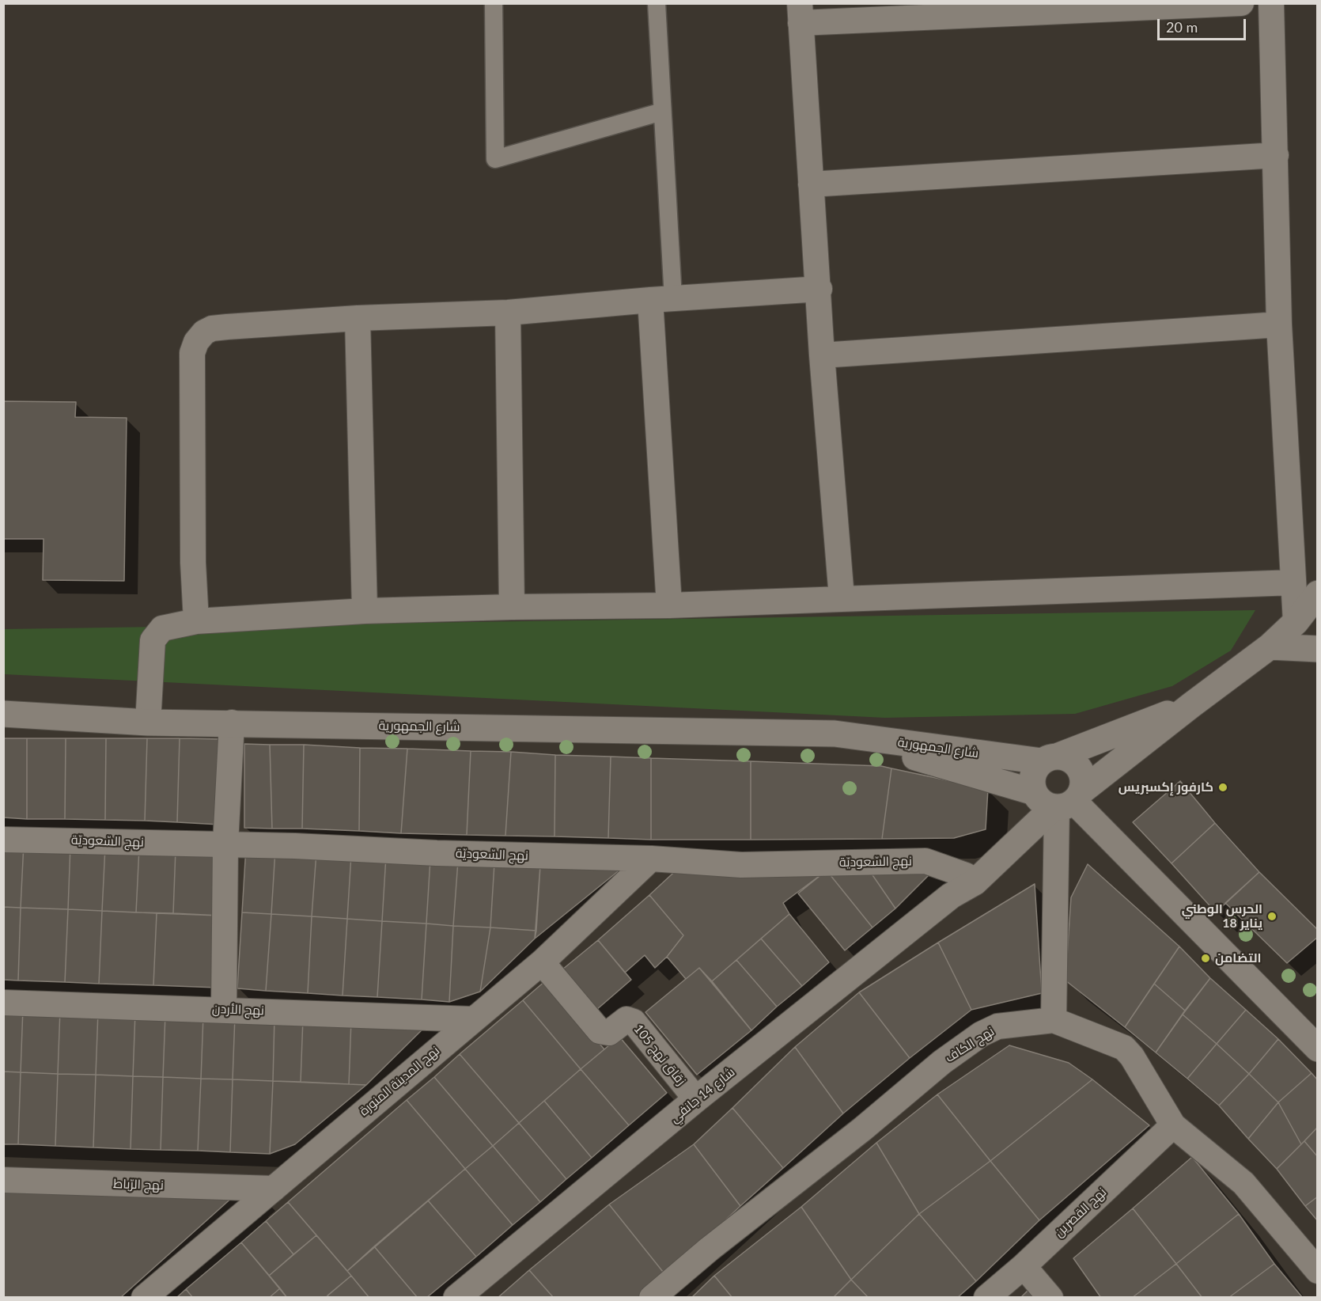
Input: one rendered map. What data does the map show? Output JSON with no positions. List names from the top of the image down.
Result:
{
  "streets": {
    "street": [
      "شارع الجمهورية",
      "نهج السّعوديّة",
      "نهج الأردن",
      "نهج الكاف",
      "زقاق نهج 105",
      "نهج المدينة المنورة",
      "شارع 14 جانفي",
      "نهج الرّباط",
      "نهج القصرين"
    ]
  },
  "crossings": [
    ["شارع الجمهورية", "شارع 14 جانفي"],
    ["نهج السّعوديّة", "نهج المدينة المنورة"],
    ["نهج السّعوديّة", "شارع 14 جانفي"],
    ["نهج الأردن", "نهج المدينة المنورة"],
    ["نهج الكاف", "نهج القصرين"],
    ["زقاق نهج 105", "نهج المدينة المنورة"],
    ["زقاق نهج 105", "شارع 14 جانفي"],
    ["نهج المدينة المنورة", "نهج الرّباط"]
  ],
  "places": ["كارفور إكسبريس", "الحرس الوطني 18 يناير", "التضامن"],
  "scale_bar": "20 m"
}
